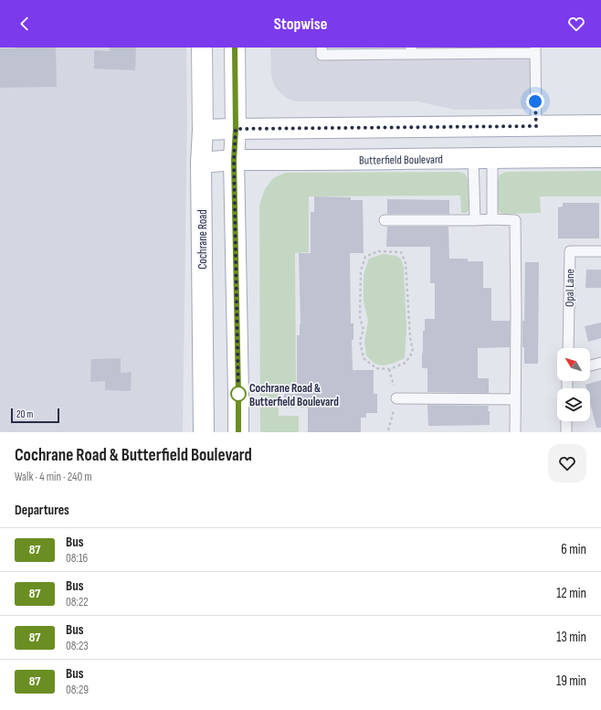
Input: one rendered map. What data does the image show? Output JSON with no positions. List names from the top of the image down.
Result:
{
  "streets": {
    "main road": ["Butterfield Boulevard", "Cochrane Road"],
    "lane": ["Opal Lane"]
  },
  "crossings": [
    ["Butterfield Boulevard", "Cochrane Road"]
  ],
  "places": ["Cochrane Road & Butterfield Boulevard"],
  "lines": ["bus line 87"],
  "scale_bar": "20 m",
  "north": "top left",
  "page": {
    "header": "Stopwise",
    "scale": "20 m",
    "heading": [
      ["Cochrane Road & Butterfield Boulevard", "Walk · 4 min · 240 m"],
      "Departures"
    ],
    "list": [
      {
        "mark": "87",
        "name": "Bus",
        "note": "08:16",
        "value": "6 min"
      },
      {
        "mark": "87",
        "name": "Bus",
        "note": "08:22",
        "value": "12 min"
      },
      {
        "mark": "87",
        "name": "Bus",
        "note": "08:23",
        "value": "13 min"
      },
      {
        "mark": "87",
        "name": "Bus",
        "note": "08:29",
        "value": "19 min"
      }
    ]
  }
}
